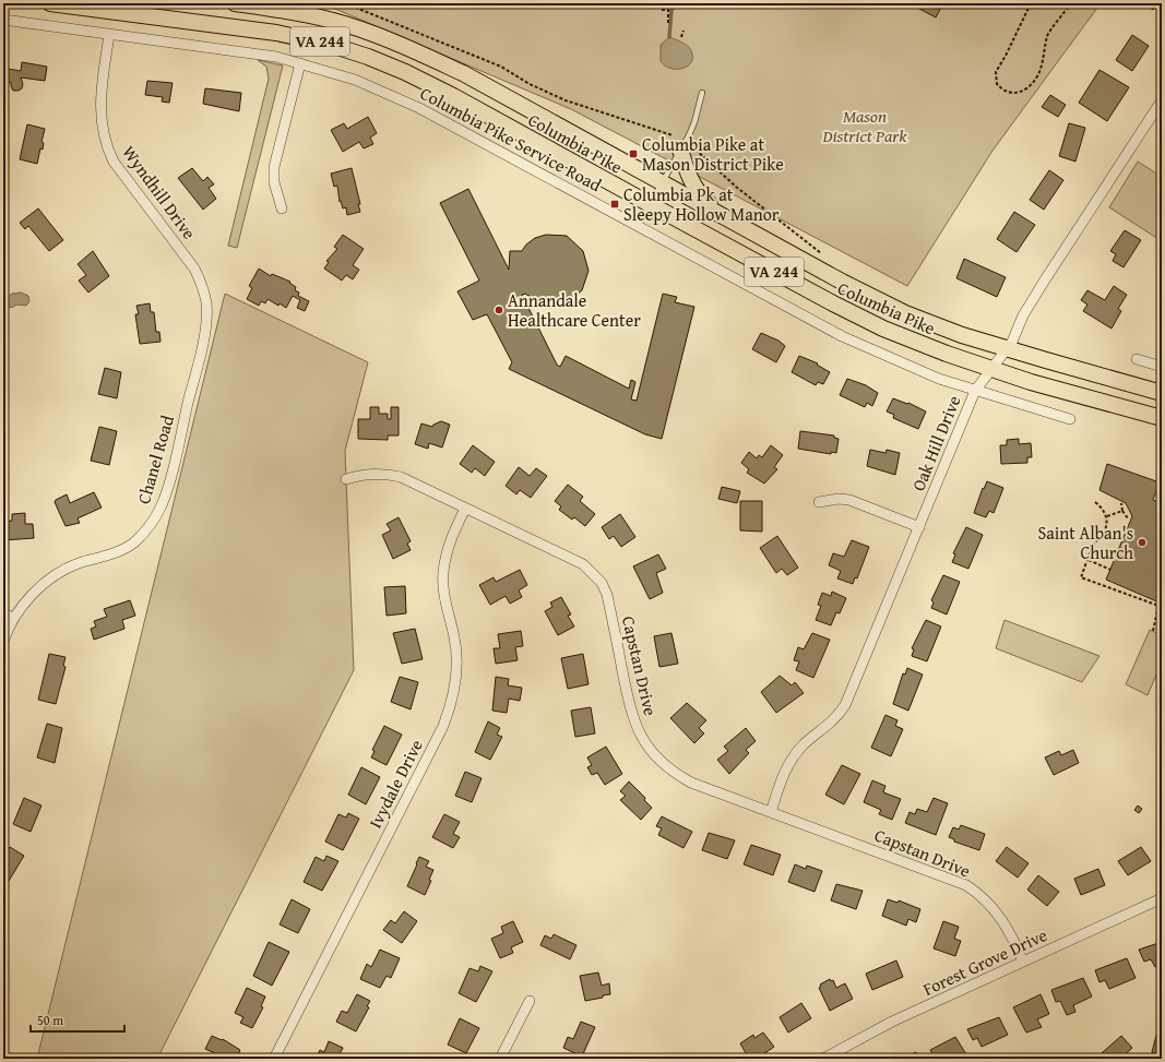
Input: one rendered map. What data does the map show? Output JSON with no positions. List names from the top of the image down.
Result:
{
  "streets": {
    "main road": ["VA 244", "Columbia Pike"],
    "street": [
      "Columbia Pike Service Road",
      "Wyndhill Drive",
      "Oak Hill Drive",
      "Chanel Road",
      "Capstan Drive",
      "Ivydale Drive",
      "Forest Grove Drive"
    ]
  },
  "crossings": [
    ["Columbia Pike Service Road", "Wyndhill Drive"],
    ["Columbia Pike Service Road", "Oak Hill Drive"],
    ["Columbia Pike", "Oak Hill Drive"],
    ["Wyndhill Drive", "Chanel Road"],
    ["Oak Hill Drive", "Capstan Drive"],
    ["Capstan Drive", "Ivydale Drive"],
    ["Capstan Drive", "Forest Grove Drive"]
  ],
  "parks": ["Mason District Park"],
  "places": {
    "transit": ["Columbia Pike at Mason District Pike", "Columbia Pk at Sleepy Hollow Manor"],
    "other": ["Annandale Healthcare Center", "Saint Alban's Church"]
  },
  "scale_bar": "50 m"
}
